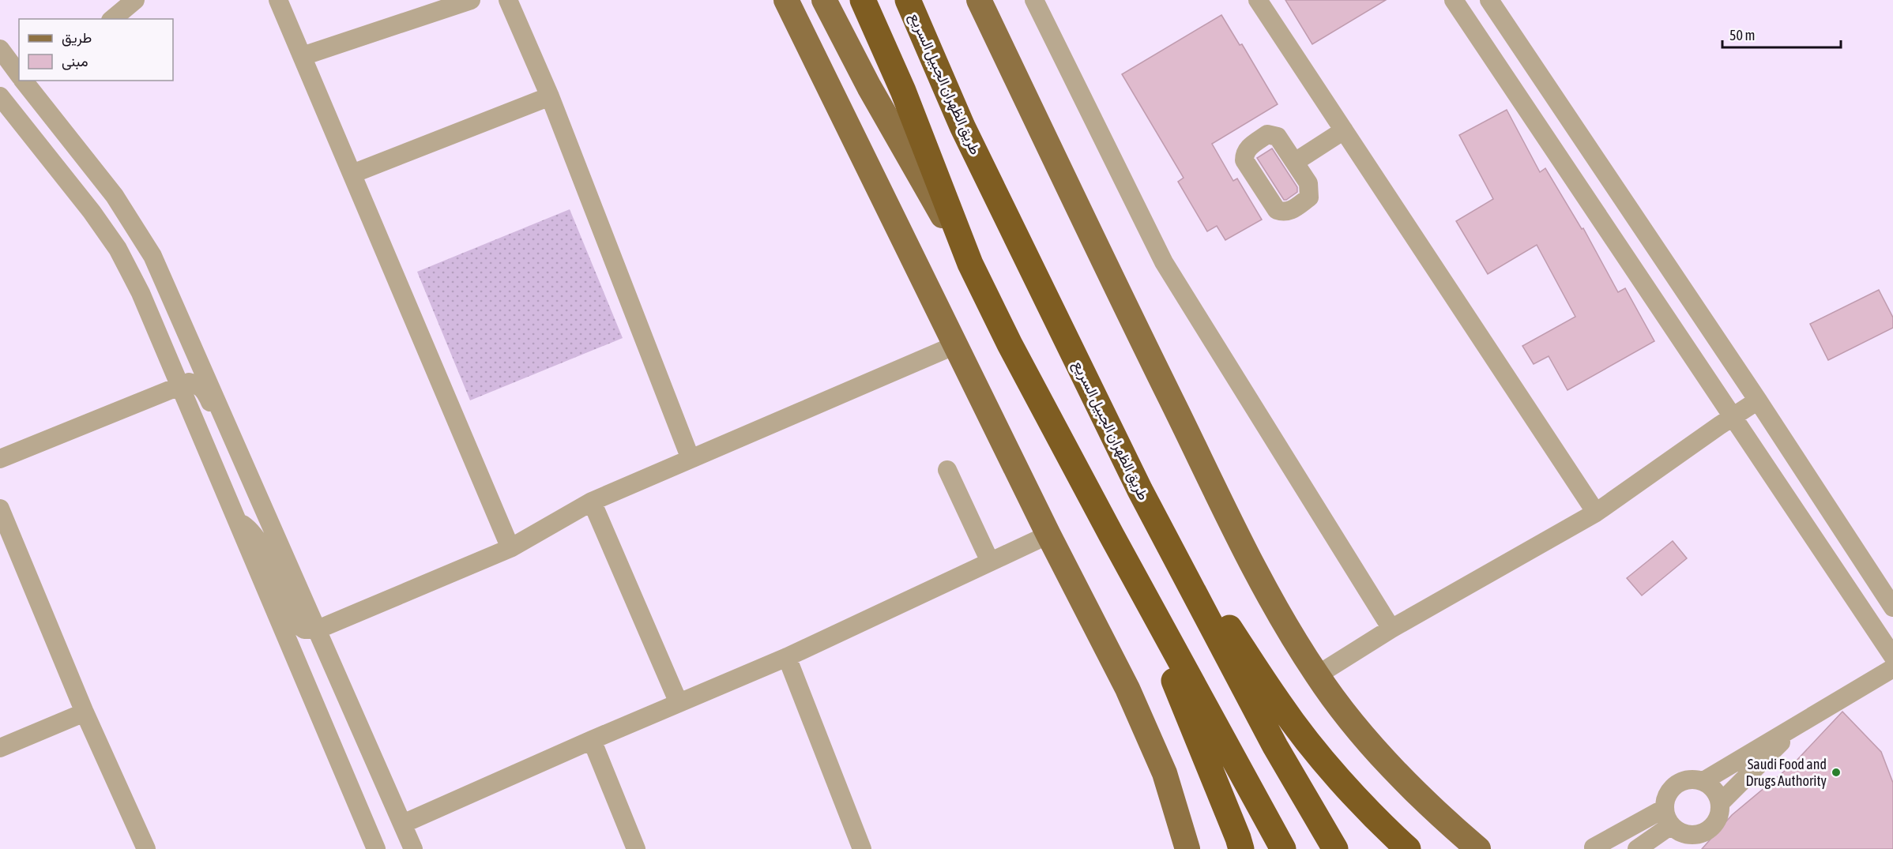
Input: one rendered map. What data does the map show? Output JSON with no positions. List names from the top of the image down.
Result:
{
  "streets": {
    "highway": ["طريق الظهران الجبيل السريع"]
  },
  "places": ["Saudi Food and Drugs Authority"],
  "legend": ["طريق", "مبنى"],
  "scale_bar": "50 m"
}
